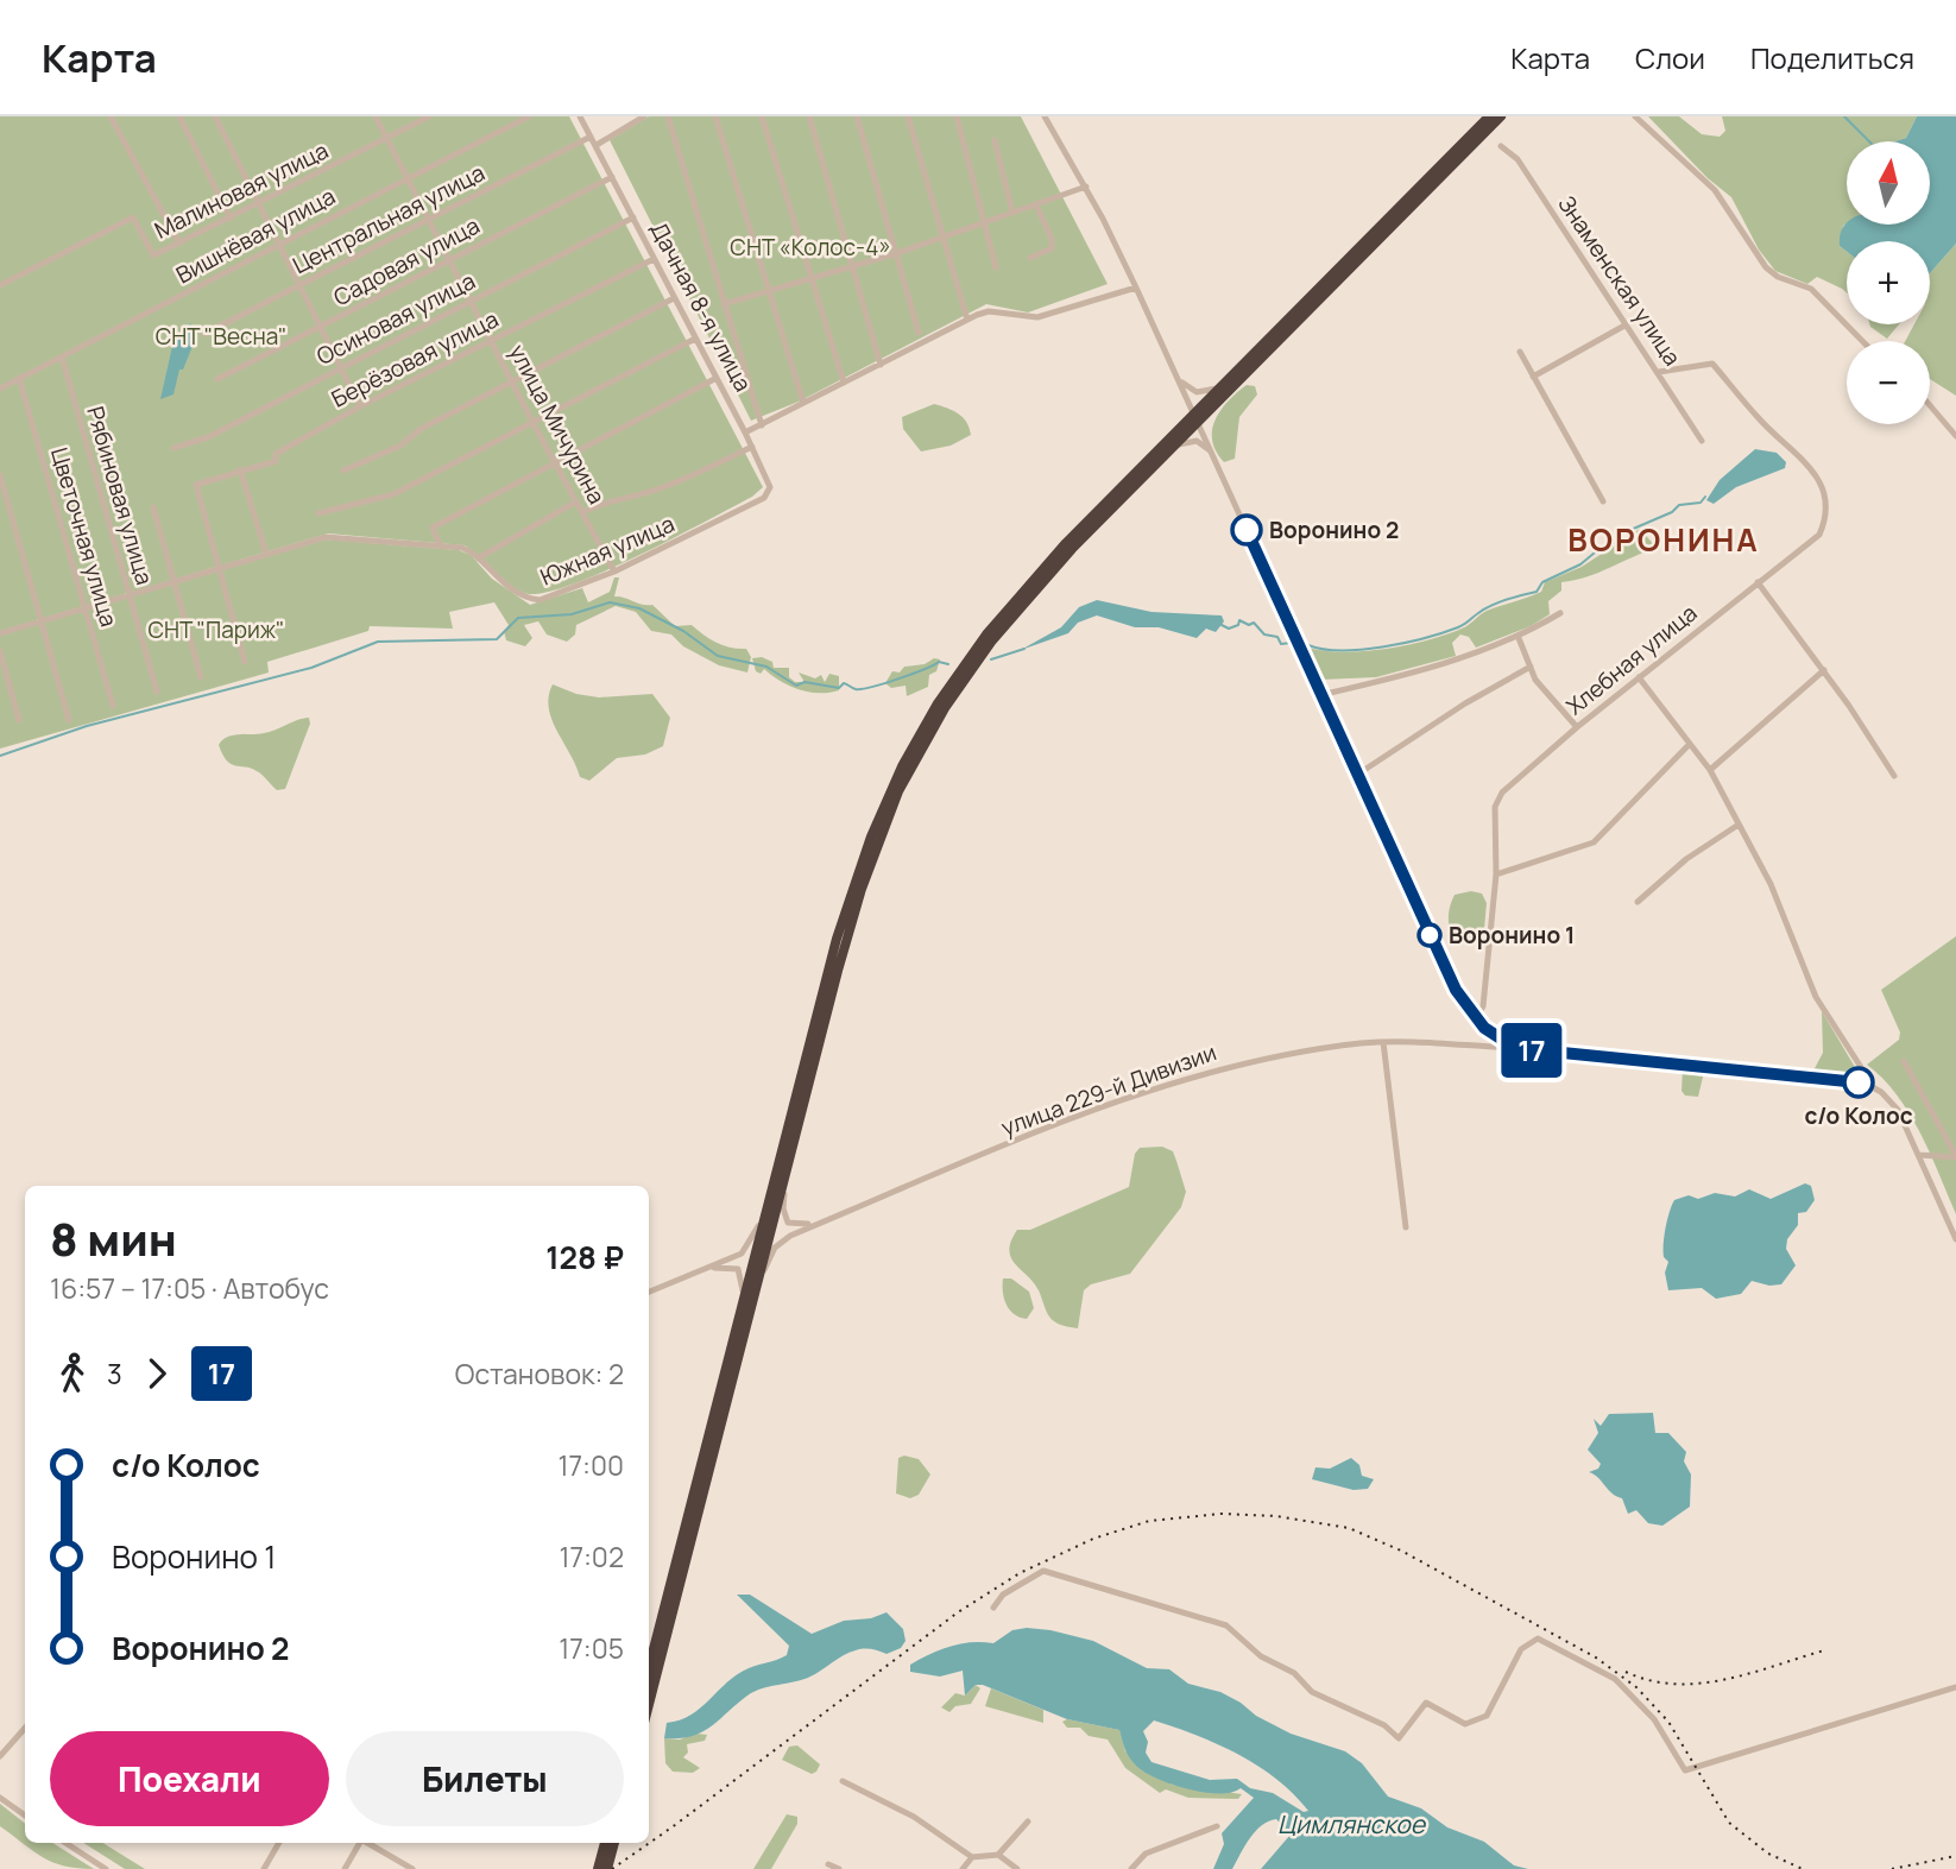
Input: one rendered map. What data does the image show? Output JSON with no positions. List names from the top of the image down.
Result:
{
  "streets": {
    "street": [
      "Малиновая улица",
      "Центральная улица",
      "Вишнёвая улица",
      "Садовая улица",
      "Знаменская улица",
      "Дачная 8-я улица",
      "Осиновая улица",
      "Берёзовая улица",
      "улица Мичурина",
      "Рябиновая улица",
      "Цветочная улица",
      "Южная улица",
      "Хлебная улица",
      "улица 229-й Дивизии"
    ]
  },
  "crossings": [
    ["Малиновая улица", "улица Мичурина"],
    ["Центральная улица", "Дачная 8-я улица"],
    ["Центральная улица", "улица Мичурина"],
    ["Вишнёвая улица", "улица Мичурина"],
    ["Вишнёвая улица", "Рябиновая улица"],
    ["Вишнёвая улица", "Цветочная улица"],
    ["Садовая улица", "Дачная 8-я улица"],
    ["Садовая улица", "улица Мичурина"],
    ["Знаменская улица", "Хлебная улица"],
    ["Дачная 8-я улица", "Осиновая улица"],
    ["Дачная 8-я улица", "Берёзовая улица"],
    ["Дачная 8-я улица", "Южная улица"],
    ["Осиновая улица", "улица Мичурина"],
    ["Берёзовая улица", "улица Мичурина"],
    ["Берёзовая улица", "Южная улица"],
    ["улица Мичурина", "Южная улица"],
    ["Рябиновая улица", "Южная улица"],
    ["Цветочная улица", "Южная улица"]
  ],
  "districts": ["ВОРОНИНА"],
  "water": ["Цимлянское"],
  "parks": ["СНТ «Колос-4»", "СНТ \"Весна\"", "СНТ \"Париж\""],
  "places": ["Воронино 2", "Воронино 1", "с/о Колос"],
  "lines": ["bus line 17"],
  "north": "top",
  "page": {
    "header": "Карта",
    "nav": ["Карта", "Слои", "Поделиться"],
    "on_map": "17",
    "map_buttons": ["+", "−"],
    "heading": ["8 мин", "16:57 – 17:05 · Автобус", "128 ₽"],
    "legs": ["3", "17", "Остановок: 2"],
    "list": [
      {
        "name": "с/о Колос",
        "value": "17:00"
      },
      {
        "name": "Воронино 1",
        "value": "17:02"
      },
      {
        "name": "Воронино 2",
        "value": "17:05"
      }
    ],
    "buttons": ["Поехали", "Билеты"]
  }
}
